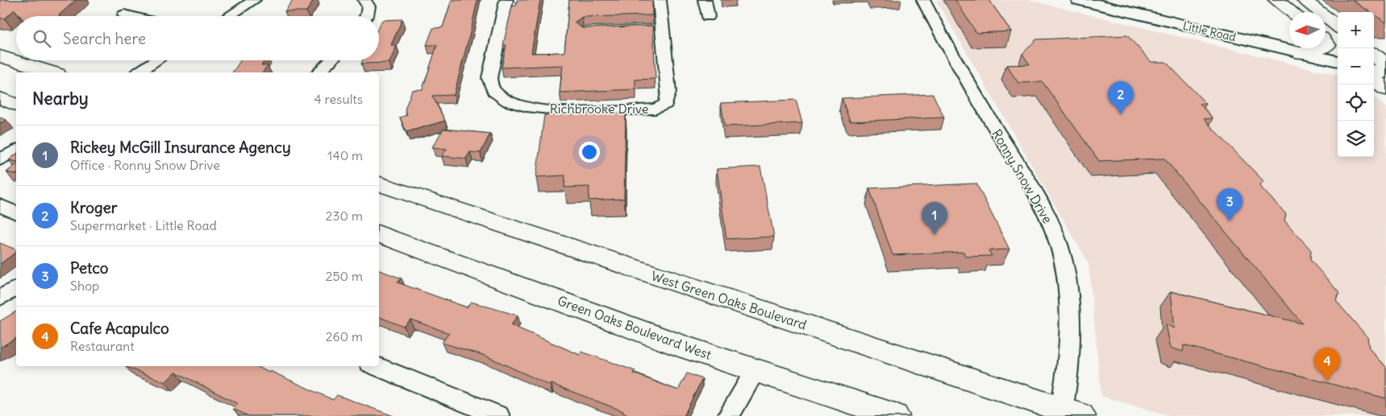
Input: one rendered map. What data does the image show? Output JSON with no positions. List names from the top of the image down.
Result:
{
  "streets": {
    "main road": ["West Green Oaks Boulevard", "Green Oaks Boulevard West"],
    "street": ["Little Road", "Richbrooke Drive", "Ronny Snow Drive"]
  },
  "crossings": [
    ["Ronny Snow Drive", "West Green Oaks Boulevard"]
  ],
  "north": "left",
  "page": {
    "map_buttons": ["+", "−"],
    "search": "Search here",
    "heading": ["Nearby", "4 results"],
    "pins": [
      "2",
      "3",
      "1",
      "4"
    ],
    "list": [
      {
        "mark": "1",
        "name": "Rickey McGill Insurance Agency",
        "note": "Office · Ronny Snow Drive",
        "value": "140 m"
      },
      {
        "mark": "2",
        "name": "Kroger",
        "note": "Supermarket · Little Road",
        "value": "230 m"
      },
      {
        "mark": "3",
        "name": "Petco",
        "note": "Shop",
        "value": "250 m"
      },
      {
        "mark": "4",
        "name": "Cafe Acapulco",
        "note": "Restaurant",
        "value": "260 m"
      }
    ]
  }
}
